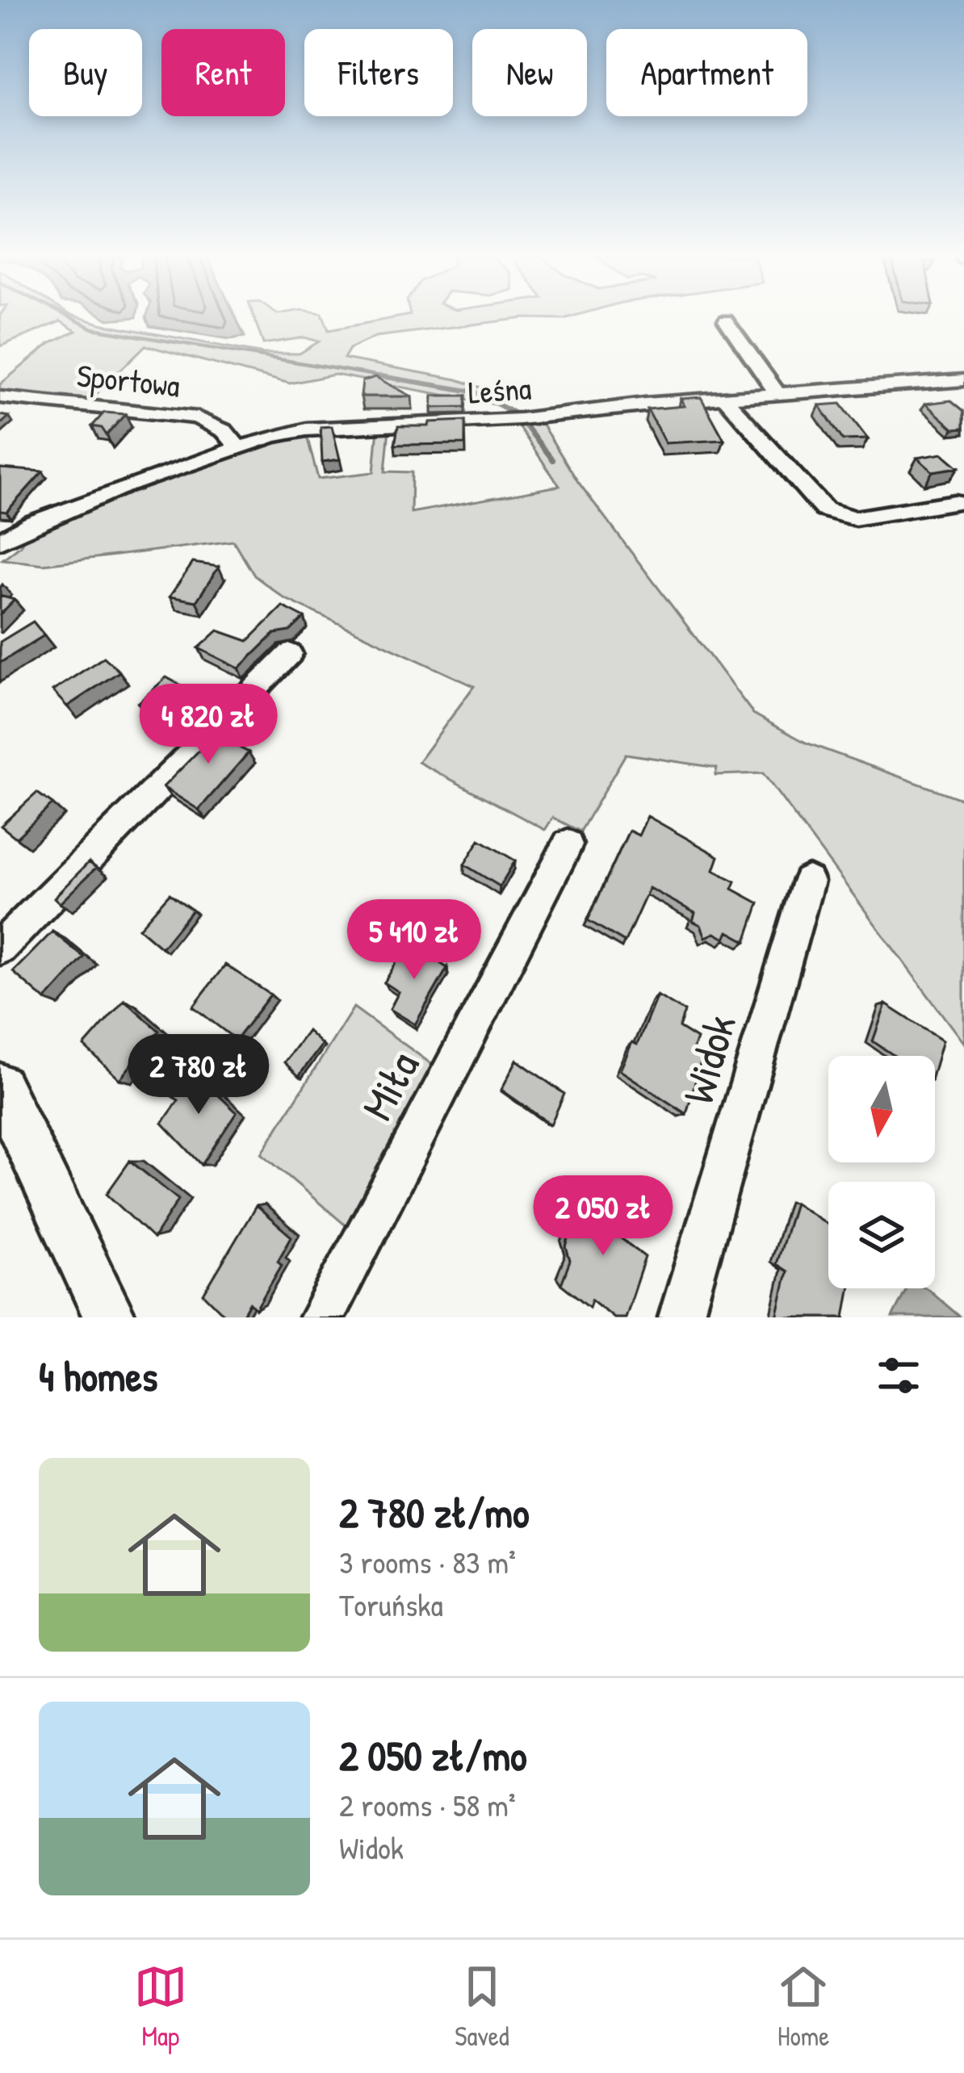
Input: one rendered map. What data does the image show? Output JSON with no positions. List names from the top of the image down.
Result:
{
  "streets": {
    "street": [
      "Sportowa",
      "Leśna",
      "Widok",
      "Miła"
    ]
  },
  "crossings": [
    ["Sportowa", "Leśna"]
  ],
  "north": "bottom",
  "page": {
    "chip": [
      "Buy",
      "Rent",
      "Filters",
      "New",
      "Apartment"
    ],
    "price": [
      "4 820 zł",
      "5 410 zł",
      "2 780 zł",
      "2 050 zł"
    ],
    "heading": "4 homes",
    "list": [
      {
        "name": "2 780 zł/mo",
        "note": "3 rooms · 83 m² · Toruńska"
      },
      {
        "name": "2 050 zł/mo",
        "note": "2 rooms · 58 m² · Widok"
      }
    ],
    "tabs": ["Map", "Saved", "Home"]
  }
}
